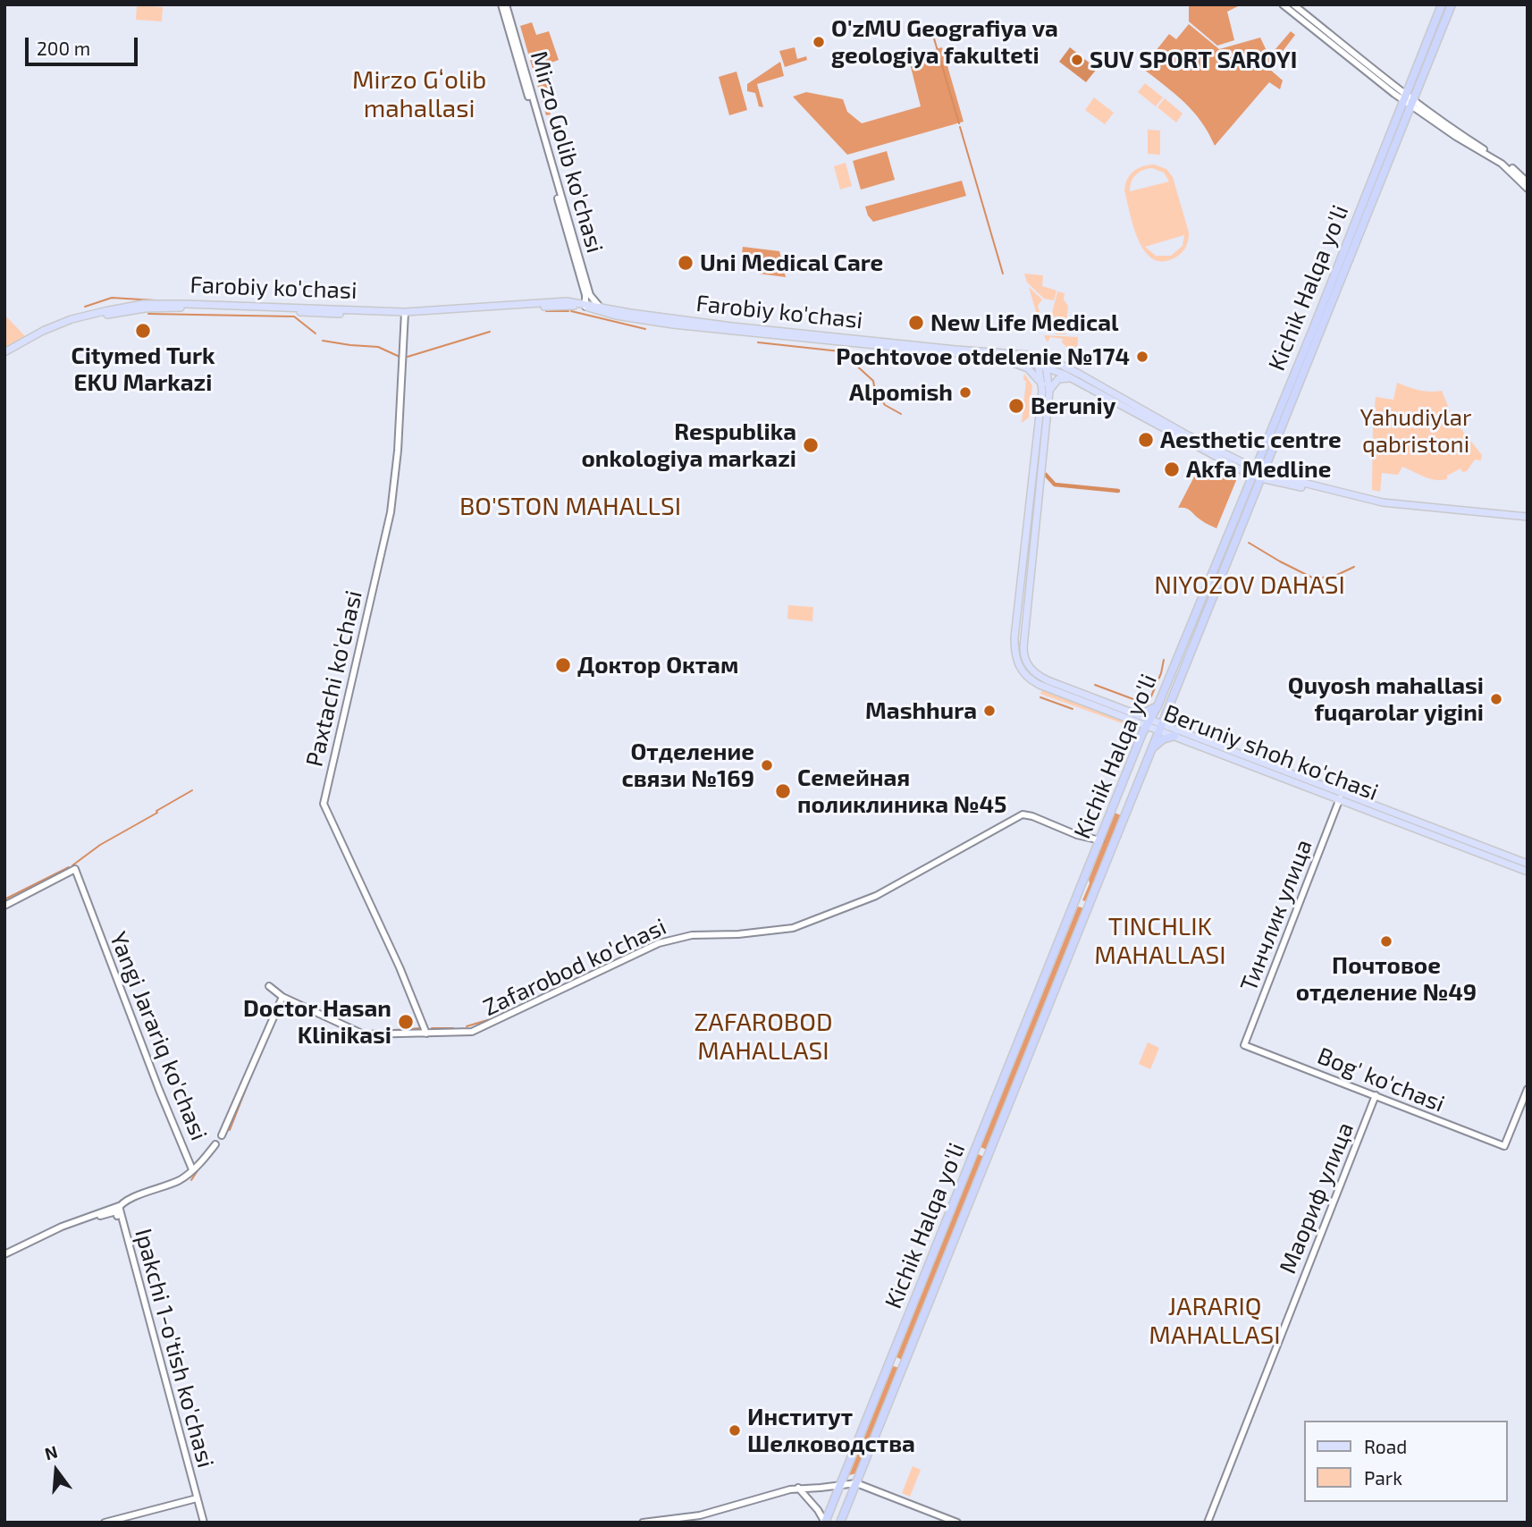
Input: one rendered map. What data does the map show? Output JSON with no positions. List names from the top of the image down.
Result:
{
  "streets": {
    "highway": ["Kichik Halqa yo'li"],
    "main road": ["Farobiy ko'chasi", "Beruniy shoh ko'chasi"],
    "street": [
      "Mirzo Golib ko'chasi",
      "Paxtachi ko'chasi",
      "Тинчлик улица",
      "Zafarobod ko'chasi",
      "Yangi Jarariq ko'chasi",
      "Bog' ko'chasi",
      "Маориф улица",
      "Ipakchi 1-o'tish ko'chasi"
    ]
  },
  "crossings": [
    ["Mirzo Golib ko'chasi", "Farobiy ko'chasi"],
    ["Farobiy ko'chasi", "Kichik Halqa yo'li"],
    ["Farobiy ko'chasi", "Paxtachi ko'chasi"],
    ["Farobiy ko'chasi", "Beruniy shoh ko'chasi"],
    ["Kichik Halqa yo'li", "Beruniy shoh ko'chasi"],
    ["Kichik Halqa yo'li", "Zafarobod ko'chasi"],
    ["Paxtachi ko'chasi", "Zafarobod ko'chasi"],
    ["Beruniy shoh ko'chasi", "Тинчлик улица"],
    ["Тинчлик улица", "Bog' ko'chasi"],
    ["Bog' ko'chasi", "Маориф улица"]
  ],
  "districts": [
    "Mirzo Gʻolib mahallasi",
    "BO'STON MAHALLSI",
    "NIYOZOV DAHASI",
    "TINCHLIK MAHALLASI",
    "ZAFAROBOD MAHALLASI",
    "JARARIQ MAHALLASI"
  ],
  "parks": ["Yahudiylar qabristoni"],
  "places": [
    "O'zMU Geografiya va geologiya fakulteti",
    "SUV SPORT SAROYI",
    "Uni Medical Care",
    "New Life Medical",
    "Citymed Turk EKU Markazi",
    "Pochtovoe otdelenie №174",
    "Alpomish",
    "Beruniy",
    "Aesthetic centre",
    "Respublika onkologiya markazi",
    "Akfa Medline",
    "Доктор Октам",
    "Quyosh mahallasi fuqarolar yigini",
    "Mashhura",
    "Отделение связи №169",
    "Семейная поликлиника №45",
    "Почтовое отделение №49",
    "Doctor Hasan Klinikasi",
    "Институт Шелководства"
  ],
  "legend": ["Road", "Park"],
  "scale_bar": "200 m",
  "north": "top"
}
